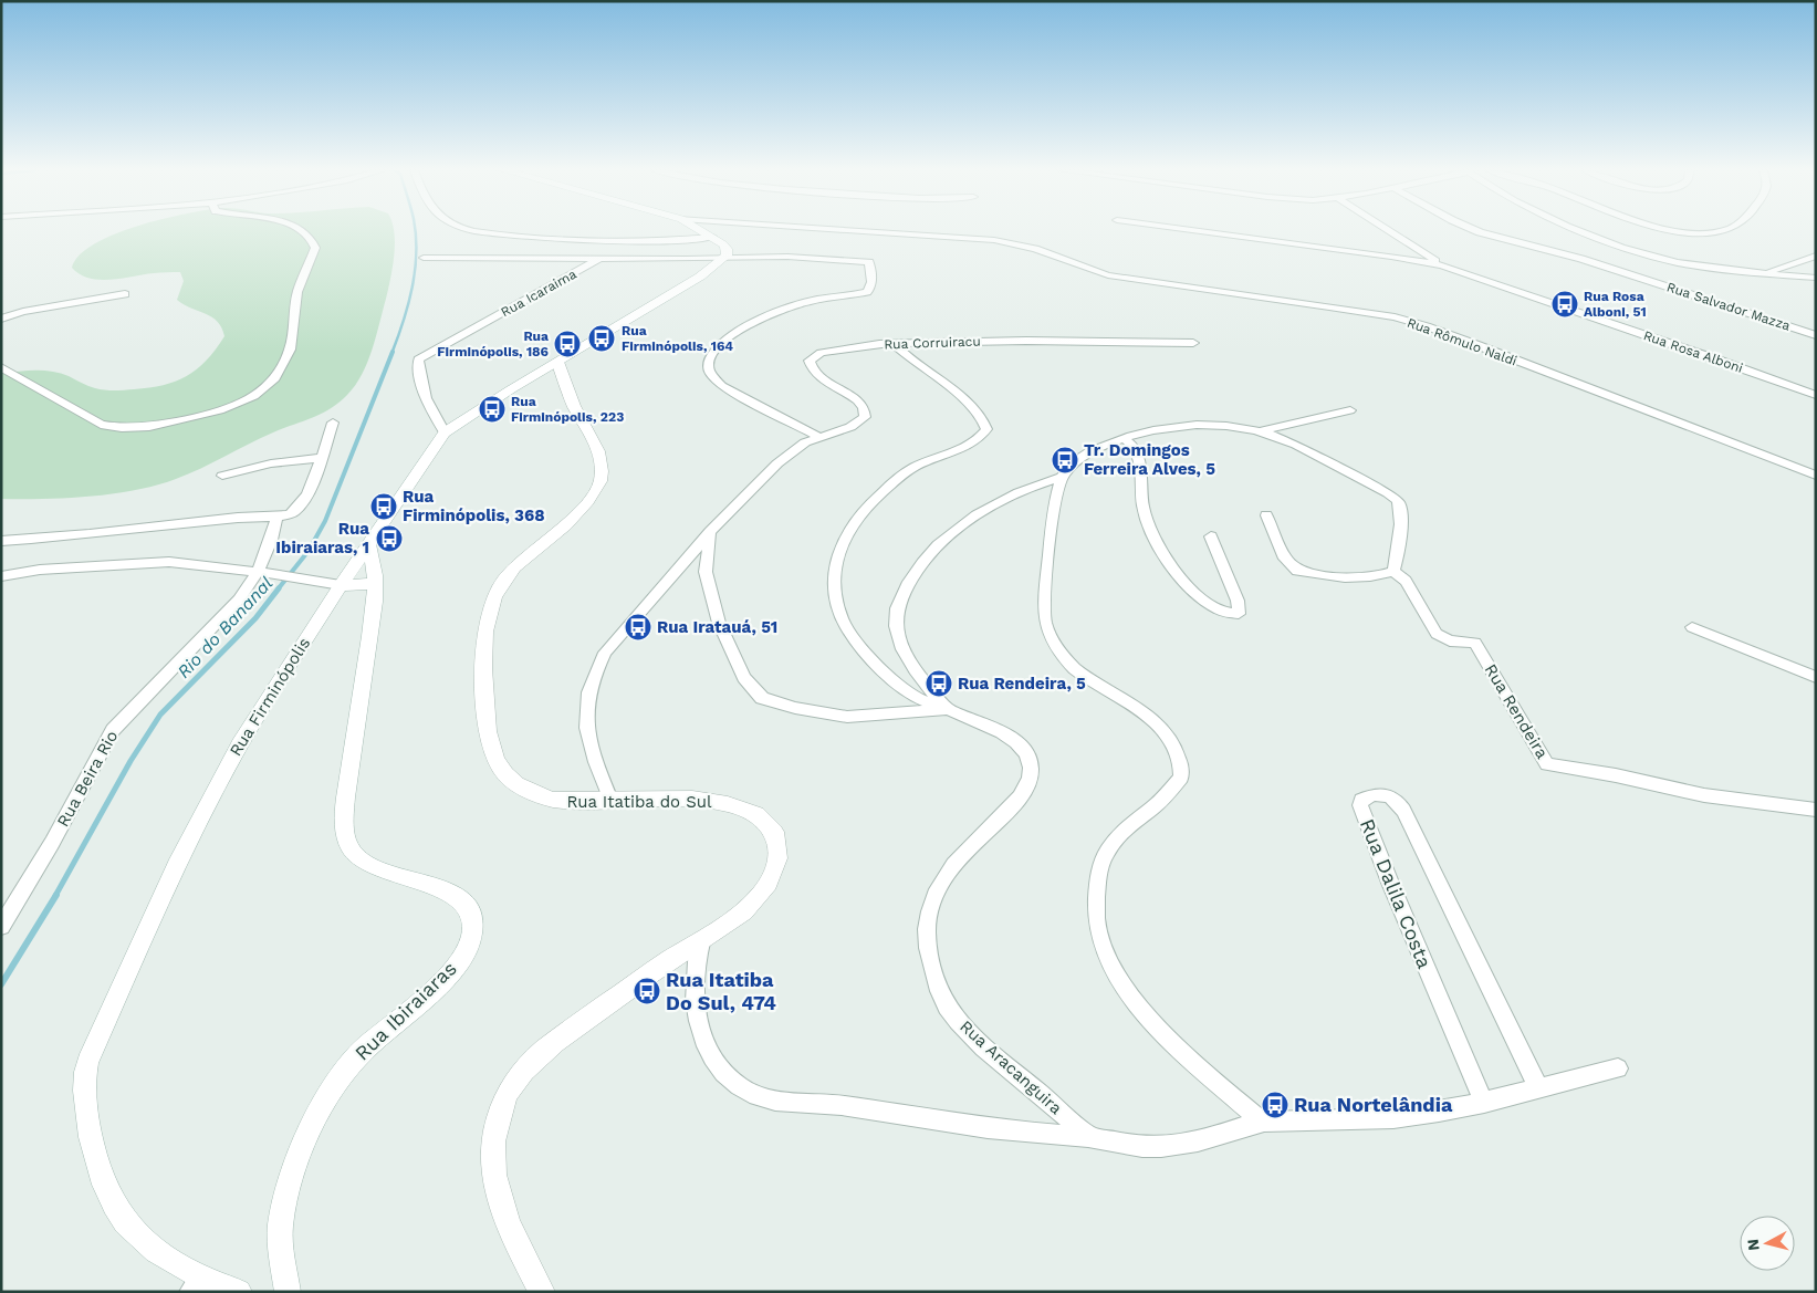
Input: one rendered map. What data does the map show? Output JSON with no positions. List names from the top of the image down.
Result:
{
  "streets": {
    "main road": ["Rua Firminópolis", "Rua Itatiba do Sul", "Rua Ibiraiaras"],
    "street": [
      "Rua Icaraima",
      "Rua Salvador Mazza",
      "Rua Rômulo Naldi",
      "Rua Corruiracu",
      "Rua Rosa Alboni",
      "Rua Rendeira",
      "Rua Beira Rio",
      "Rua Dalila Costa",
      "Rua Aracanguira"
    ]
  },
  "crossings": [
    ["Rua Icaraima", "Rua Firminópolis"],
    ["Rua Firminópolis", "Rua Itatiba do Sul"],
    ["Rua Firminópolis", "Rua Ibiraiaras"]
  ],
  "water": ["Rio do Bananal"],
  "places": {
    "bus stop": [
      "Rua Rosa Alboni, 51",
      "Rua Firminópolis, 164",
      "Rua Firminópolis, 186",
      "Rua Firminópolis, 223",
      "Tr. Domingos Ferreira Alves, 5",
      "Rua Firminópolis, 368",
      "Rua Ibiraiaras, 1",
      "Rua Iratauá, 51",
      "Rua Rendeira, 5",
      "Rua Itatiba Do Sul, 474",
      "Rua Nortelândia"
    ]
  },
  "north": "left"
}
